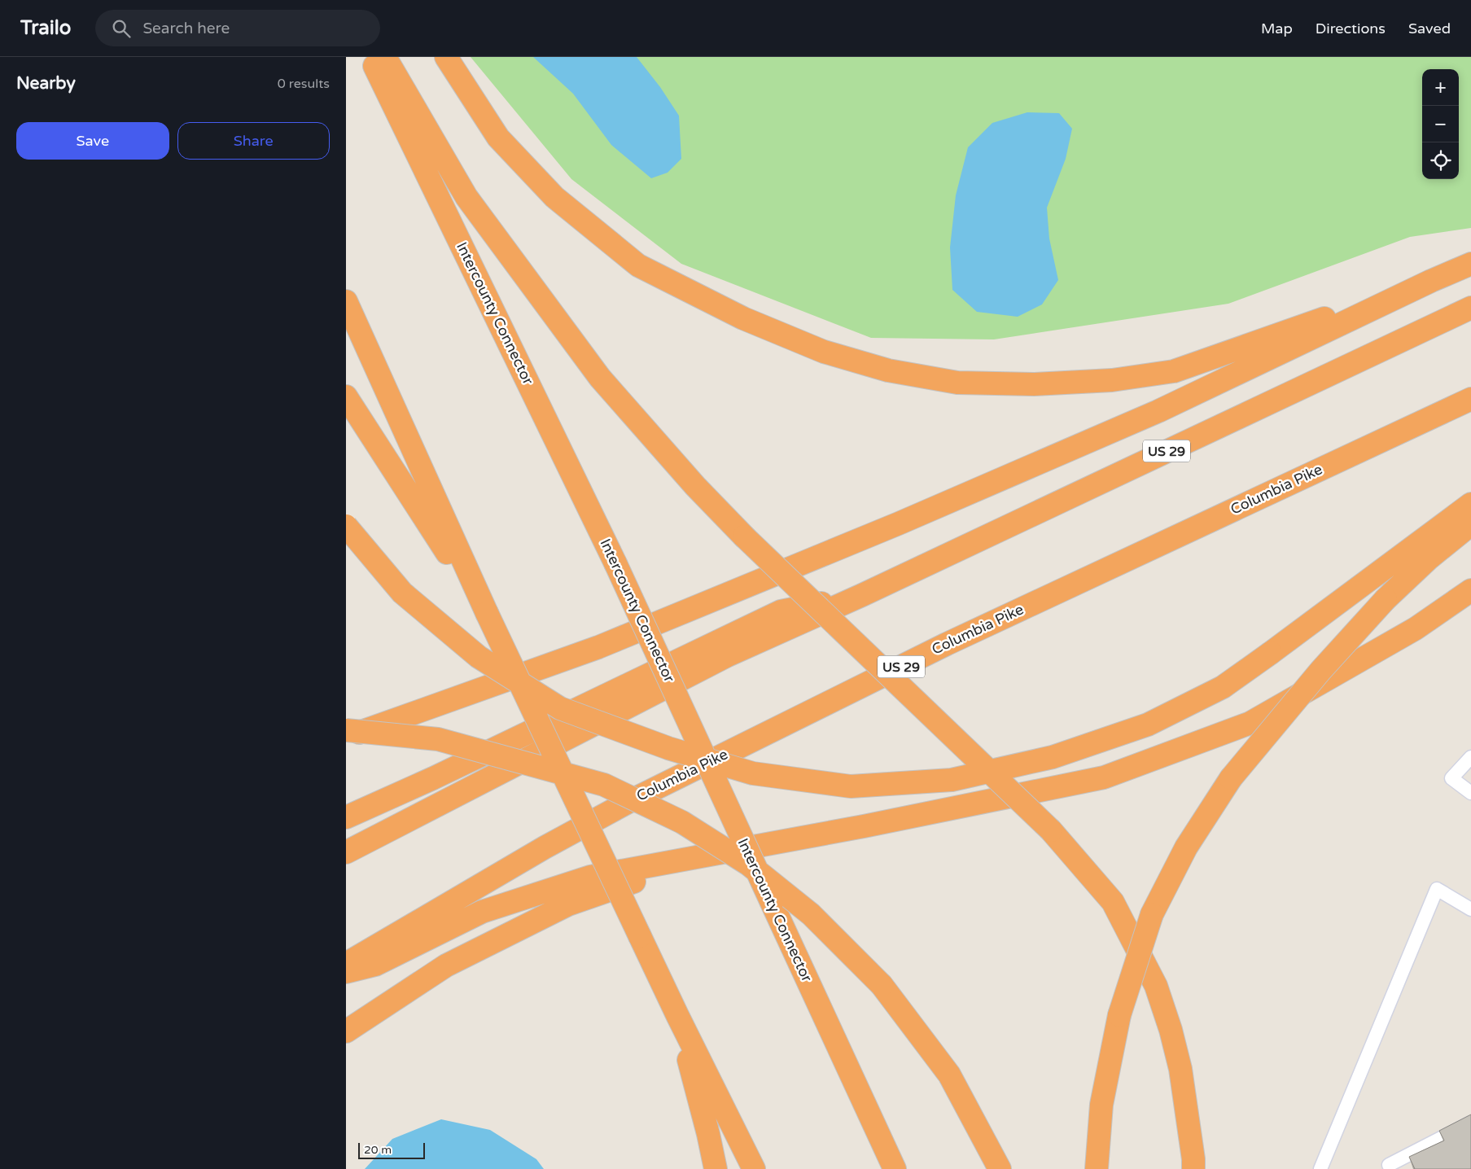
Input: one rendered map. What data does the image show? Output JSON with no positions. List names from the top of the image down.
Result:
{
  "streets": {
    "highway": ["Intercounty Connector", "US 29", "Columbia Pike"]
  },
  "scale_bar": "20 m",
  "page": {
    "header": "Trailo",
    "search": "Search here",
    "nav": ["Map", "Directions", "Saved"],
    "heading": ["Nearby", "0 results"],
    "map_buttons": ["+", "−"],
    "buttons": ["Save", "Share"],
    "scale": "20 m"
  }
}
